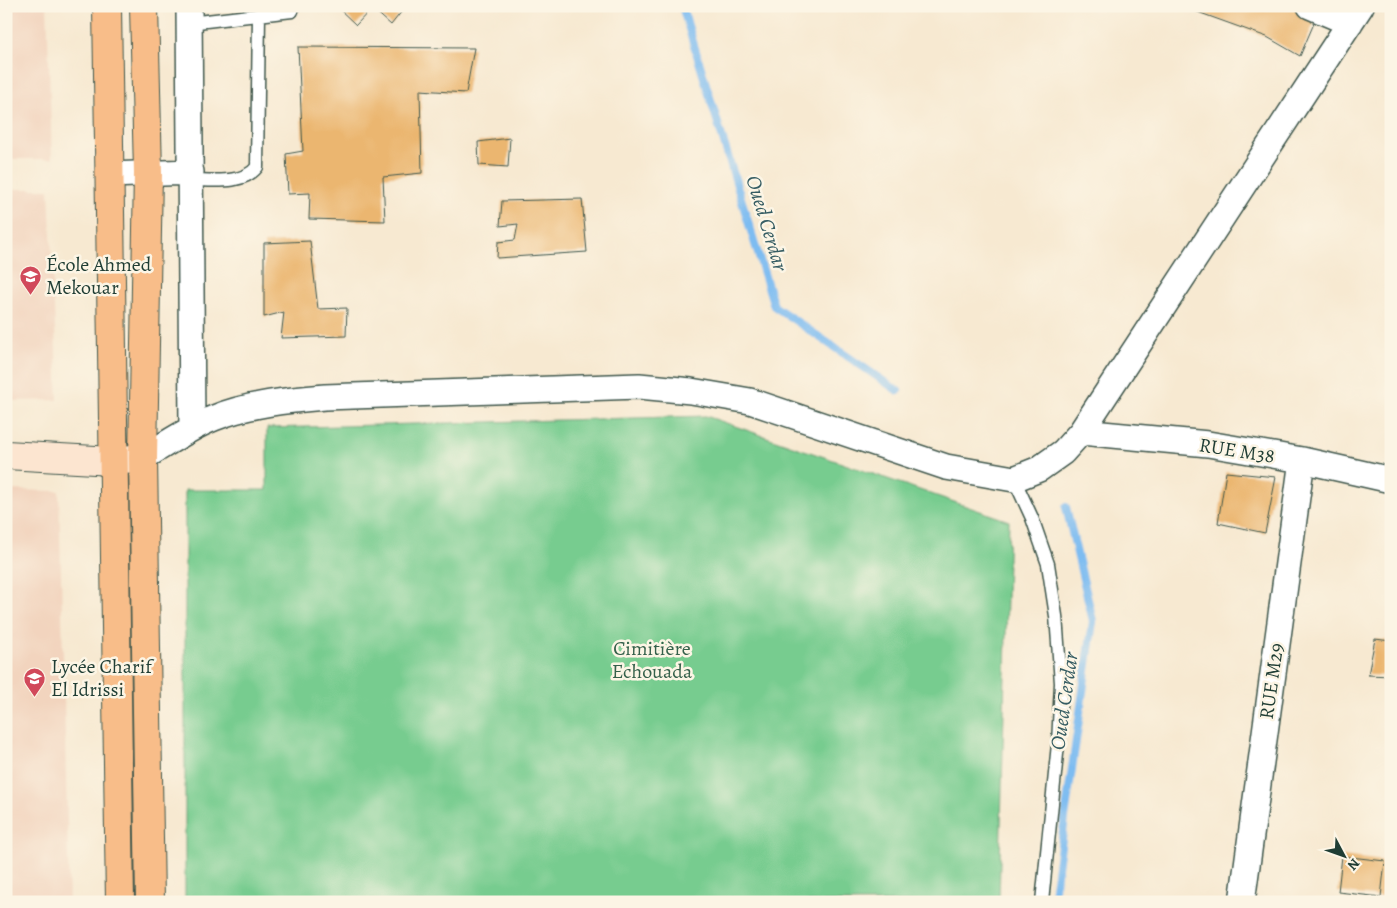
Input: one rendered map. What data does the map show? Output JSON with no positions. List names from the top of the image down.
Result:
{
  "streets": {
    "street": ["RUE M38", "RUE M29"]
  },
  "crossings": [
    ["RUE M38", "RUE M29"]
  ],
  "water": ["Oued Cerdar"],
  "parks": ["Cimitière Echouada"],
  "places": {
    "school or university": ["École Ahmed Mekouar", "Lycée Charif El Idrissi"]
  },
  "north": "bottom right"
}
